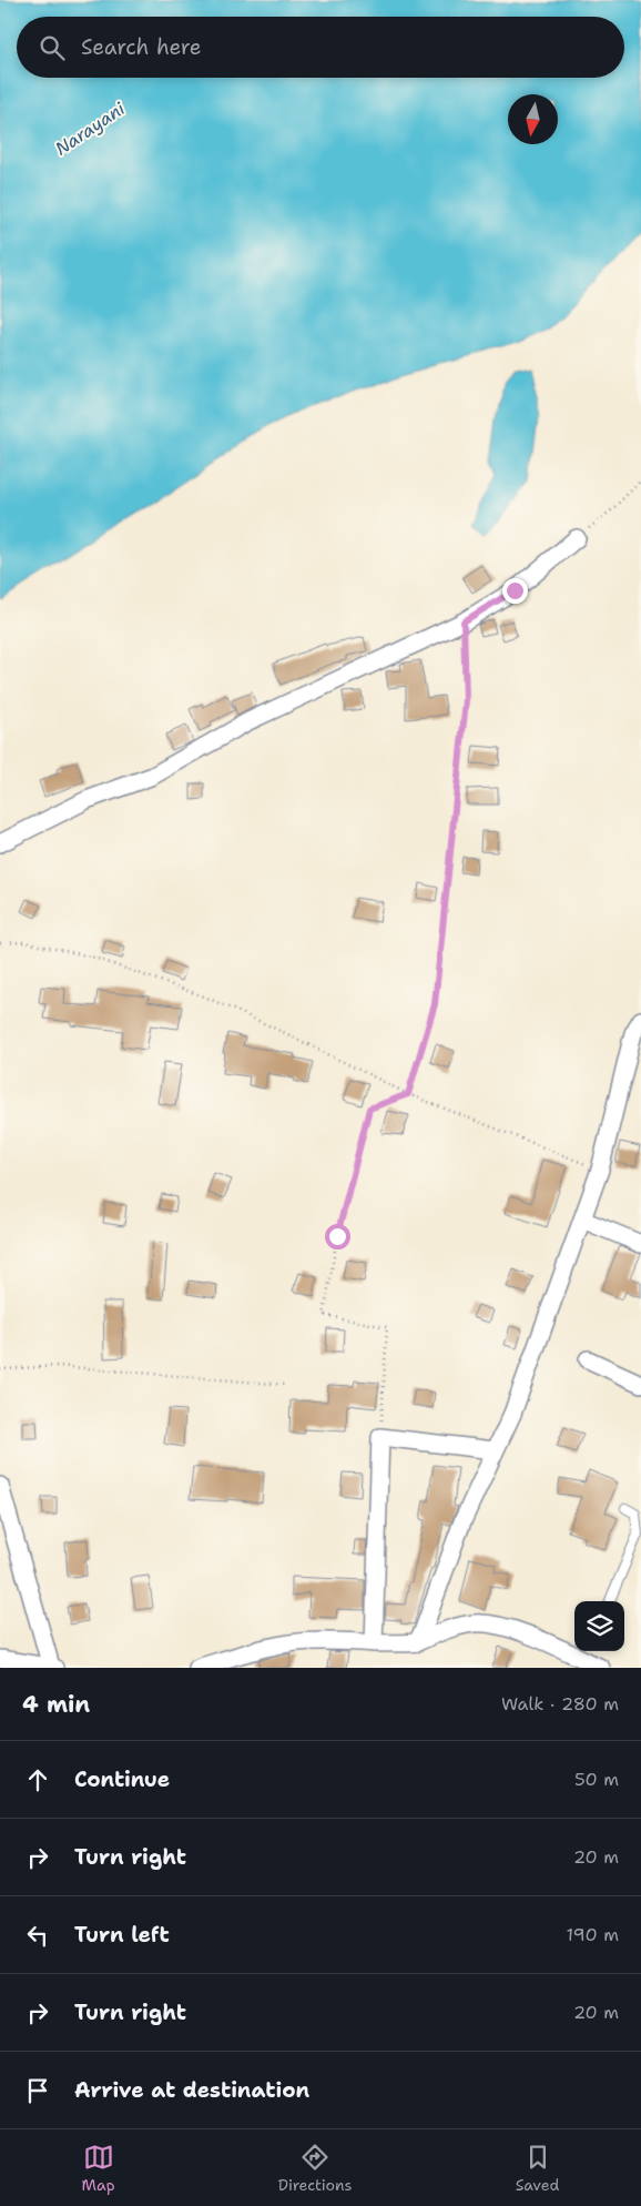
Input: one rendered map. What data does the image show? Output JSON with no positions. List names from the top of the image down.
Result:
{
  "water": ["Narayani"],
  "north": "bottom",
  "page": {
    "search": "Search here",
    "heading": ["4 min", "Walk · 280 m"],
    "list": [
      ["Continue", "50 m"],
      ["Turn right", "20 m"],
      ["Turn left", "190 m"],
      ["Turn right", "20 m"],
      "Arrive at destination"
    ],
    "nav": ["Map", "Directions", "Saved"]
  }
}
